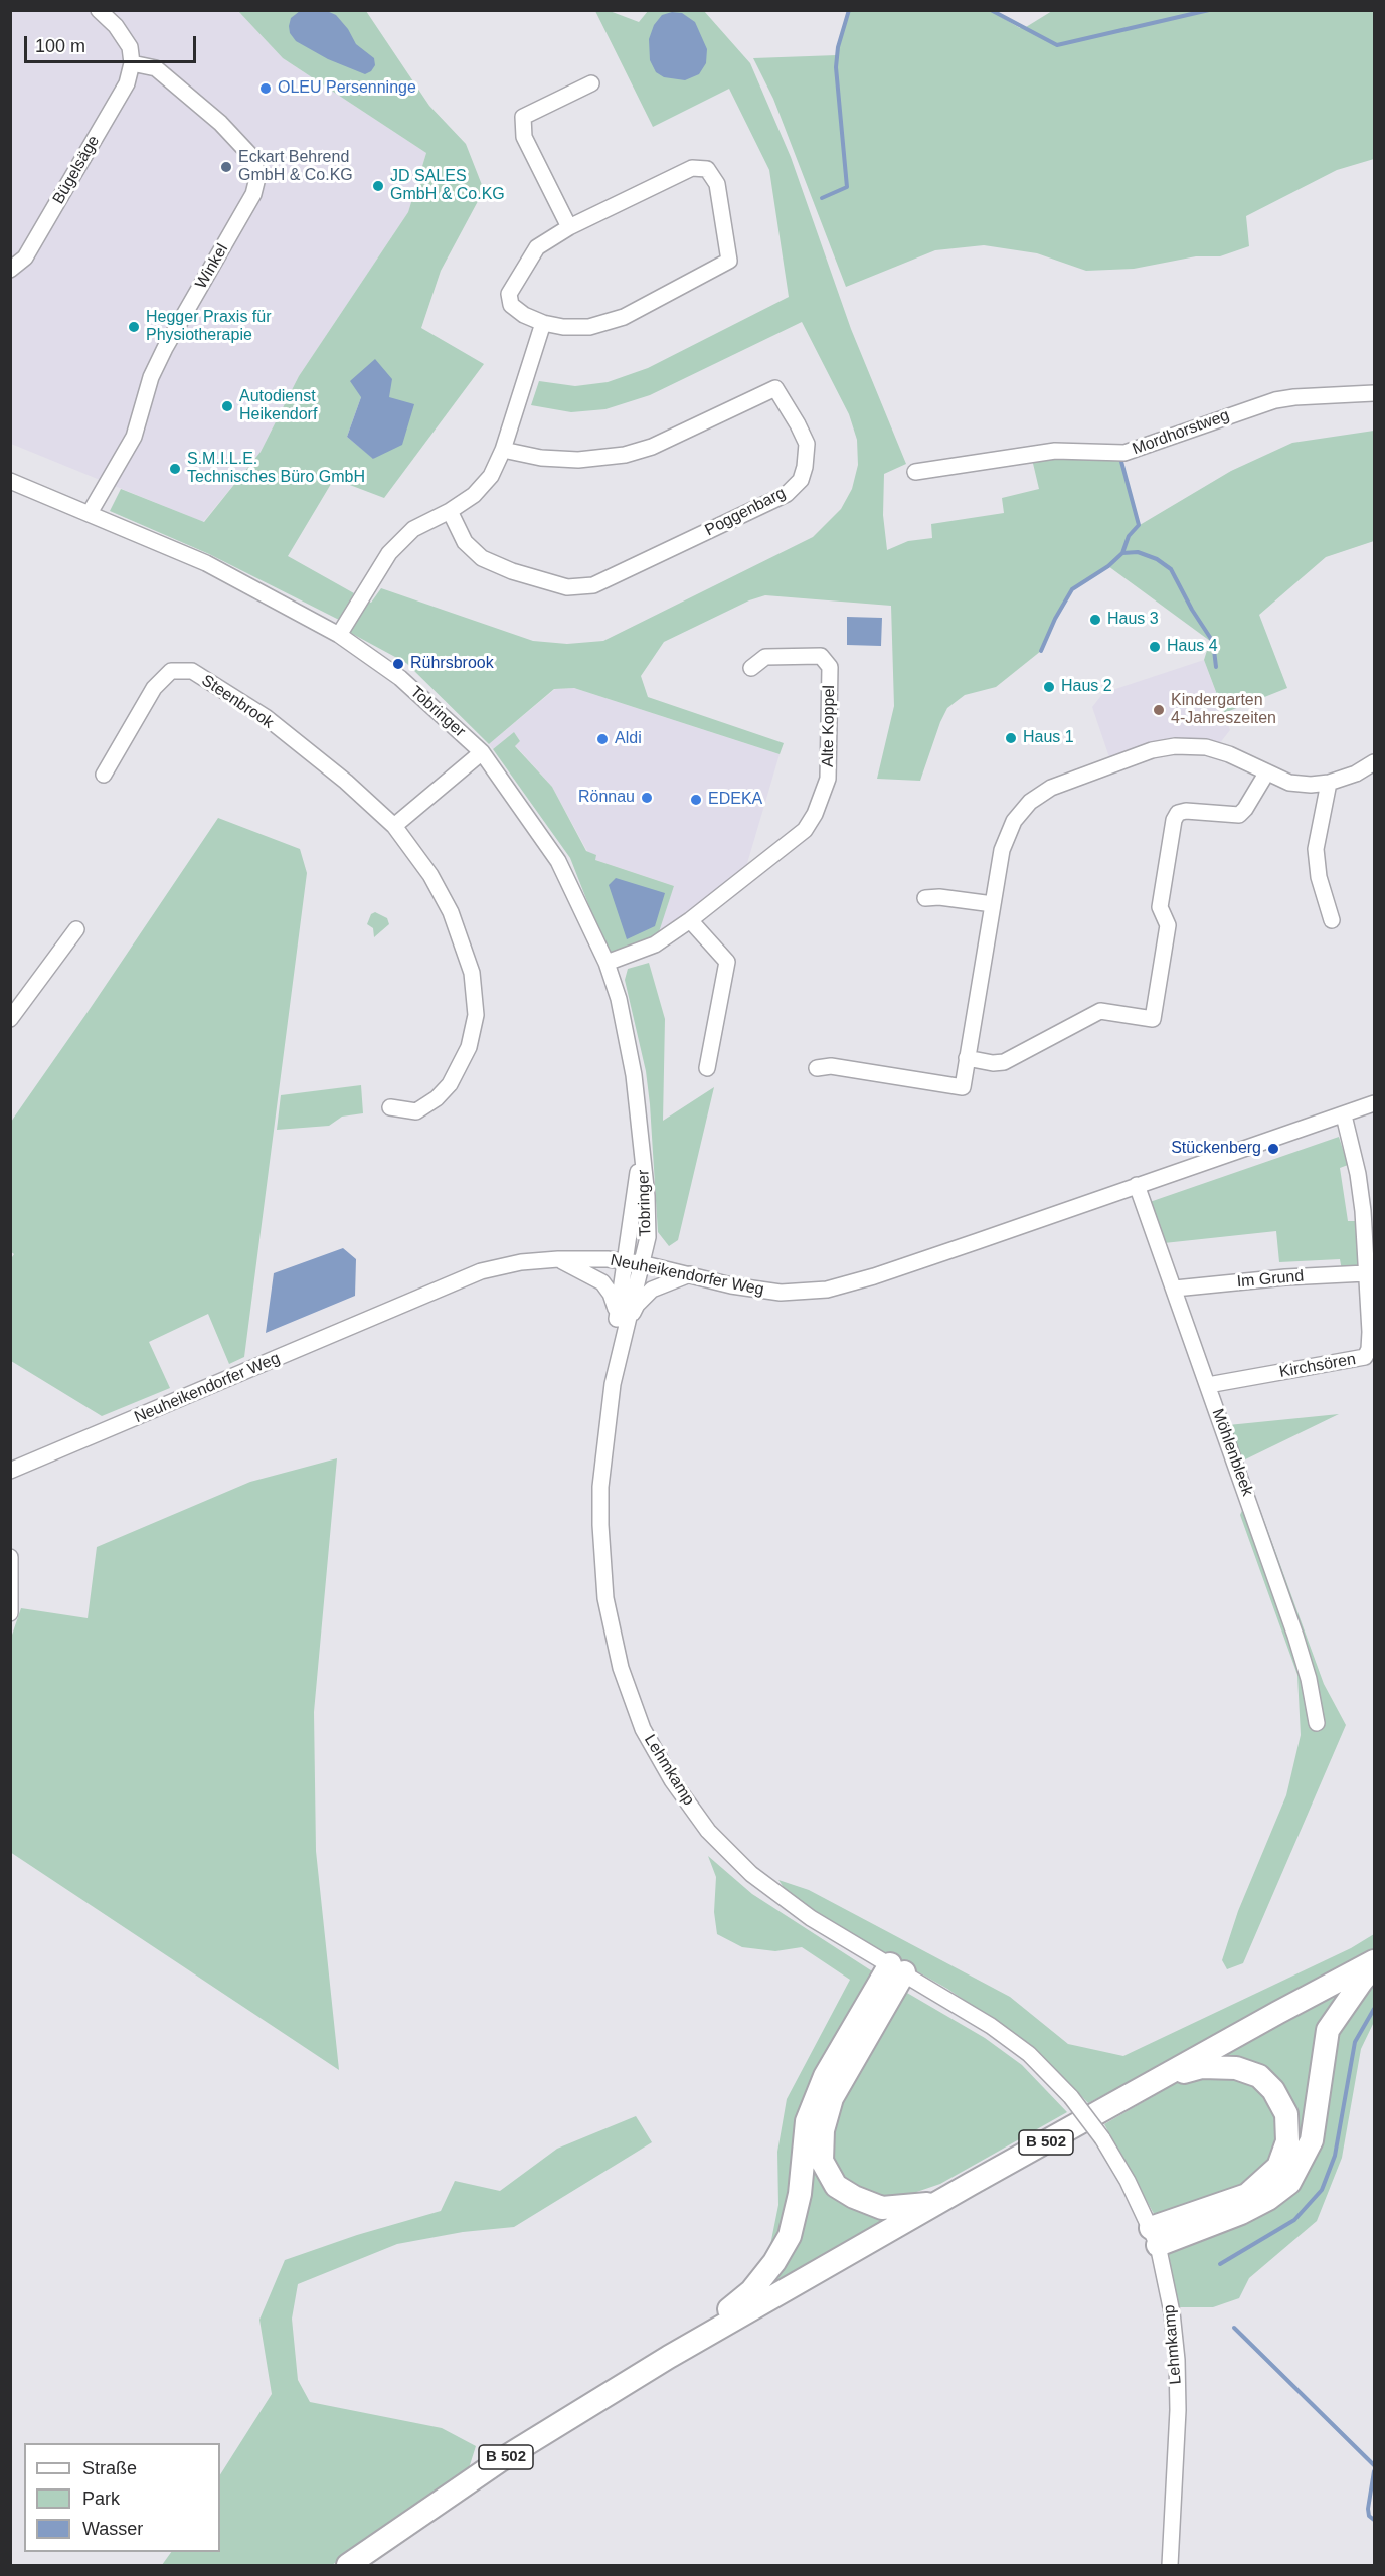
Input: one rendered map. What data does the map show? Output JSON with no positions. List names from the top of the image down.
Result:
{
  "streets": {
    "highway": ["B 502"],
    "street": [
      "Bügelsäge",
      "Winkel",
      "Mordhorstweg",
      "Poggenbarg",
      "Steenbrook",
      "Tobringer",
      "Alte Koppel",
      "Neuheikendorfer Weg",
      "Im Grund",
      "Kirchsören",
      "Möhlenbleek",
      "Lehmkamp"
    ]
  },
  "crossings": [
    ["Bügelsäge", "Winkel"],
    ["Winkel", "Tobringer"],
    ["Tobringer", "Alte Koppel"],
    ["Tobringer", "Neuheikendorfer Weg"],
    ["Neuheikendorfer Weg", "Kirchsören"],
    ["Neuheikendorfer Weg", "Möhlenbleek"],
    ["Im Grund", "Kirchsören"],
    ["Im Grund", "Möhlenbleek"],
    ["Kirchsören", "Möhlenbleek"]
  ],
  "places": [
    "OLEU Persenninge",
    "Eckart Behrend GmbH & Co.KG",
    "JD SALES GmbH & Co.KG",
    "Hegger Praxis für Physiotherapie",
    "Autodienst Heikendorf",
    "S.M.I.L.E. Technisches Büro GmbH",
    "Haus 3",
    "Haus 4",
    "Rührsbrook",
    "Haus 2",
    "Kindergarten 4-Jahreszeiten",
    "Haus 1",
    "Aldi",
    "Rönnau",
    "EDEKA",
    "Stückenberg"
  ],
  "legend": ["Straße", "Park", "Wasser"],
  "scale_bar": "100 m"
}
